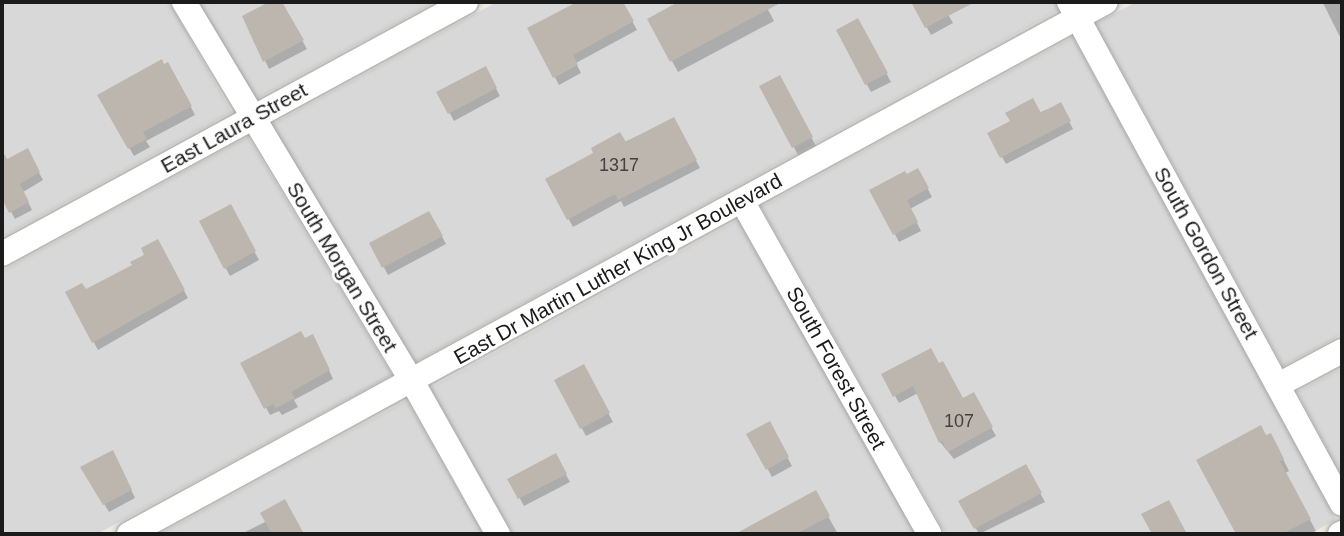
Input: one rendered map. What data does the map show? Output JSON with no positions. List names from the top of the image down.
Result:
{
  "streets": {
    "street": [
      "East Laura Street",
      "South Gordon Street",
      "South Morgan Street",
      "East Dr Martin Luther King Jr Boulevard",
      "South Forest Street"
    ]
  },
  "crossings": [
    ["East Laura Street", "South Morgan Street"],
    ["South Gordon Street", "East Dr Martin Luther King Jr Boulevard"],
    ["South Morgan Street", "East Dr Martin Luther King Jr Boulevard"],
    ["East Dr Martin Luther King Jr Boulevard", "South Forest Street"]
  ],
  "house_numbers": ["1317", "107"]
}
